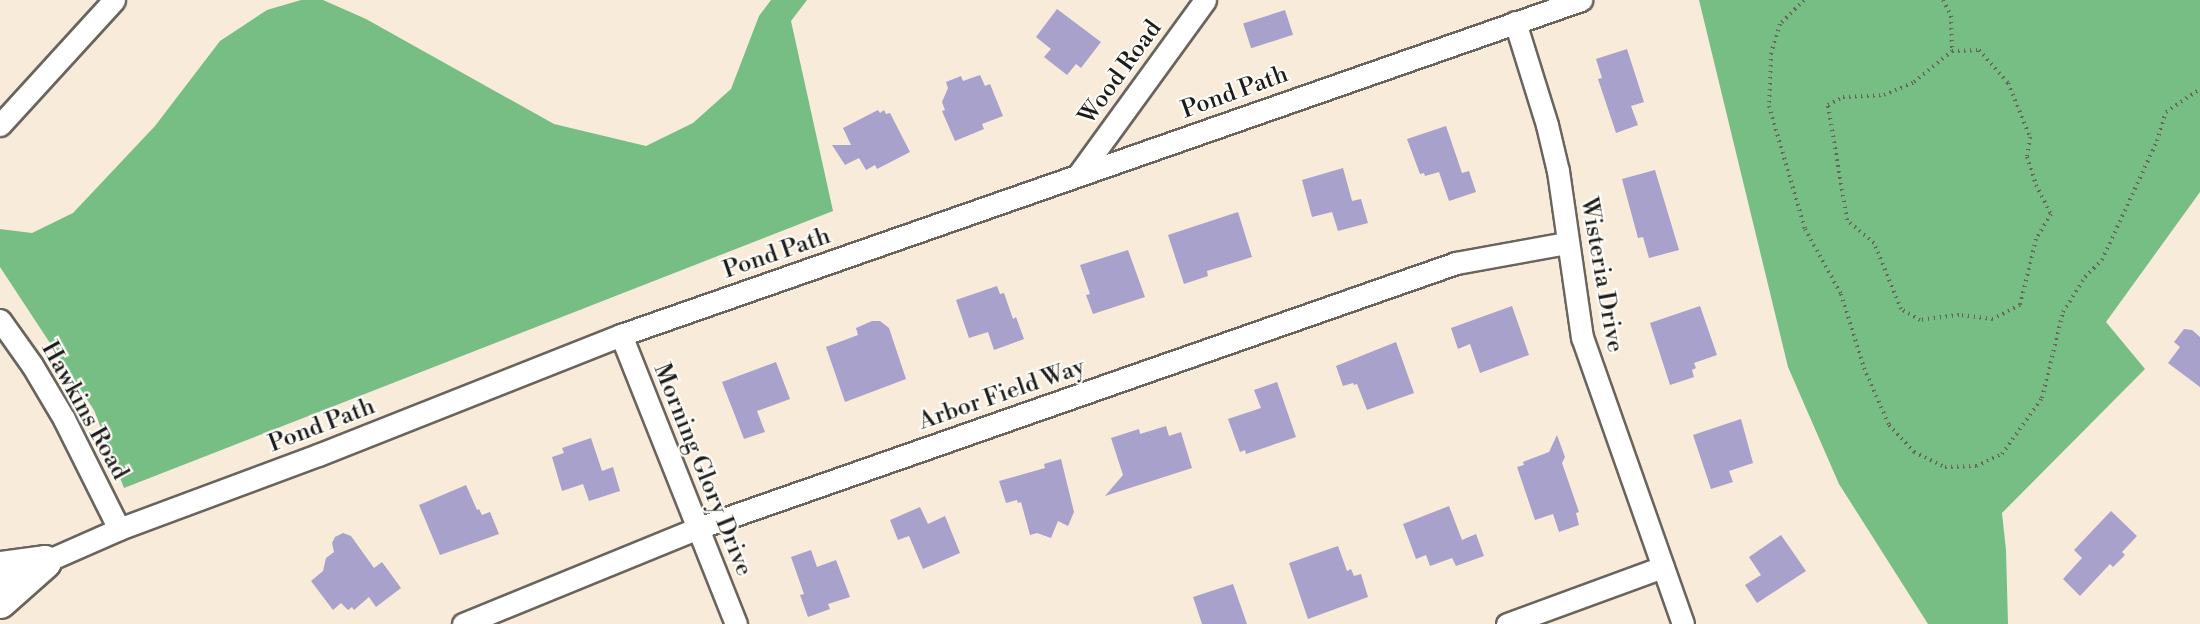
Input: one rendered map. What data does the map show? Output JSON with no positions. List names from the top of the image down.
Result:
{
  "streets": {
    "street": [
      "Wood Road",
      "Pond Path",
      "Wisteria Drive",
      "Arbor Field Way",
      "Hawkins Road",
      "Morning Glory Drive"
    ]
  },
  "crossings": [
    ["Wood Road", "Pond Path"],
    ["Pond Path", "Wisteria Drive"],
    ["Pond Path", "Hawkins Road"],
    ["Pond Path", "Morning Glory Drive"],
    ["Wisteria Drive", "Arbor Field Way"],
    ["Arbor Field Way", "Morning Glory Drive"]
  ]
}
